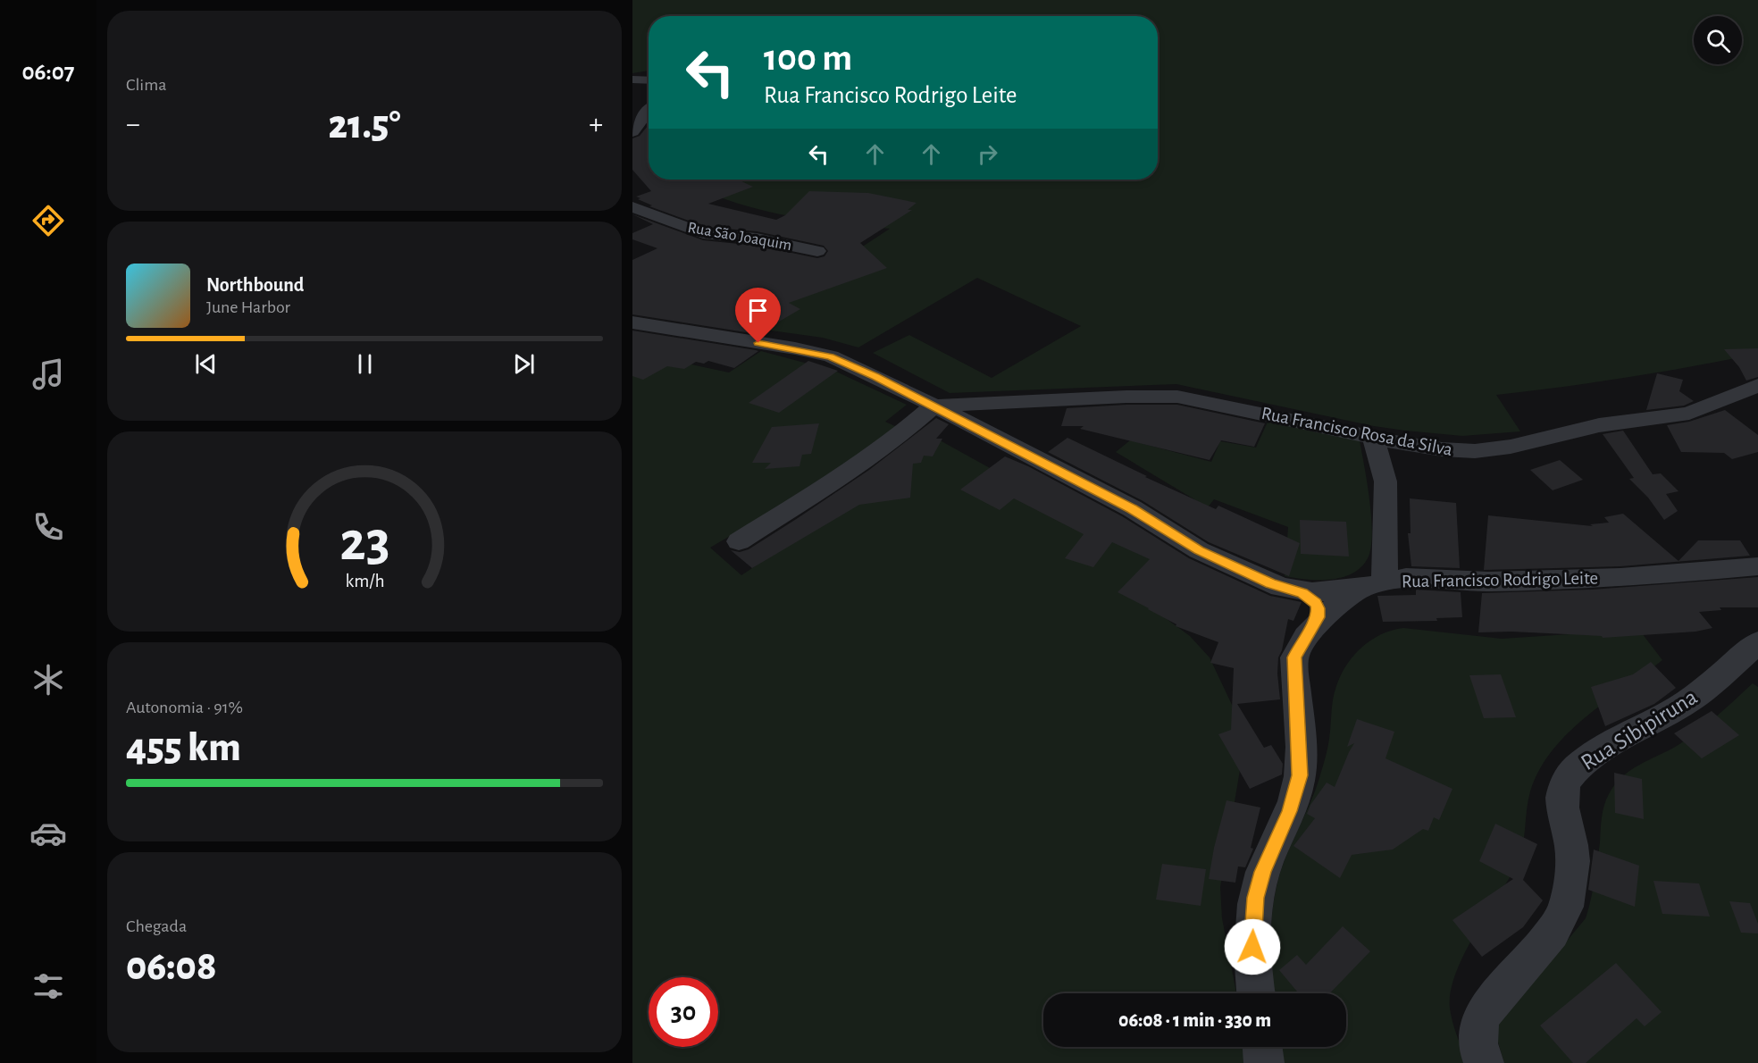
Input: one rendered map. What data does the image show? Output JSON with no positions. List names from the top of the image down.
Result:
{
  "streets": {
    "street": [
      "Rua São Joaquim",
      "Rua Francisco Rosa da Silva",
      "Rua Francisco Rodrigo Leite",
      "Rua Sibipiruna"
    ]
  },
  "crossings": [
    ["Rua Francisco Rosa da Silva", "Rua Francisco Rodrigo Leite"]
  ],
  "page": {
    "tabs": "06:07",
    "tile": [
      "Clima",
      ["Autonomia · 91%", "455 km"],
      ["Chegada", "06:08"]
    ],
    "turn": ["100 m", "Rua Francisco Rodrigo Leite"],
    "heat": ["−", "21.5°", "+"],
    "song": ["Northbound", "June Harbor"],
    "limit": "30",
    "trip": "06:08 · 1 min · 330 m",
    "gauge": ["23", "km/h"]
  }
}
